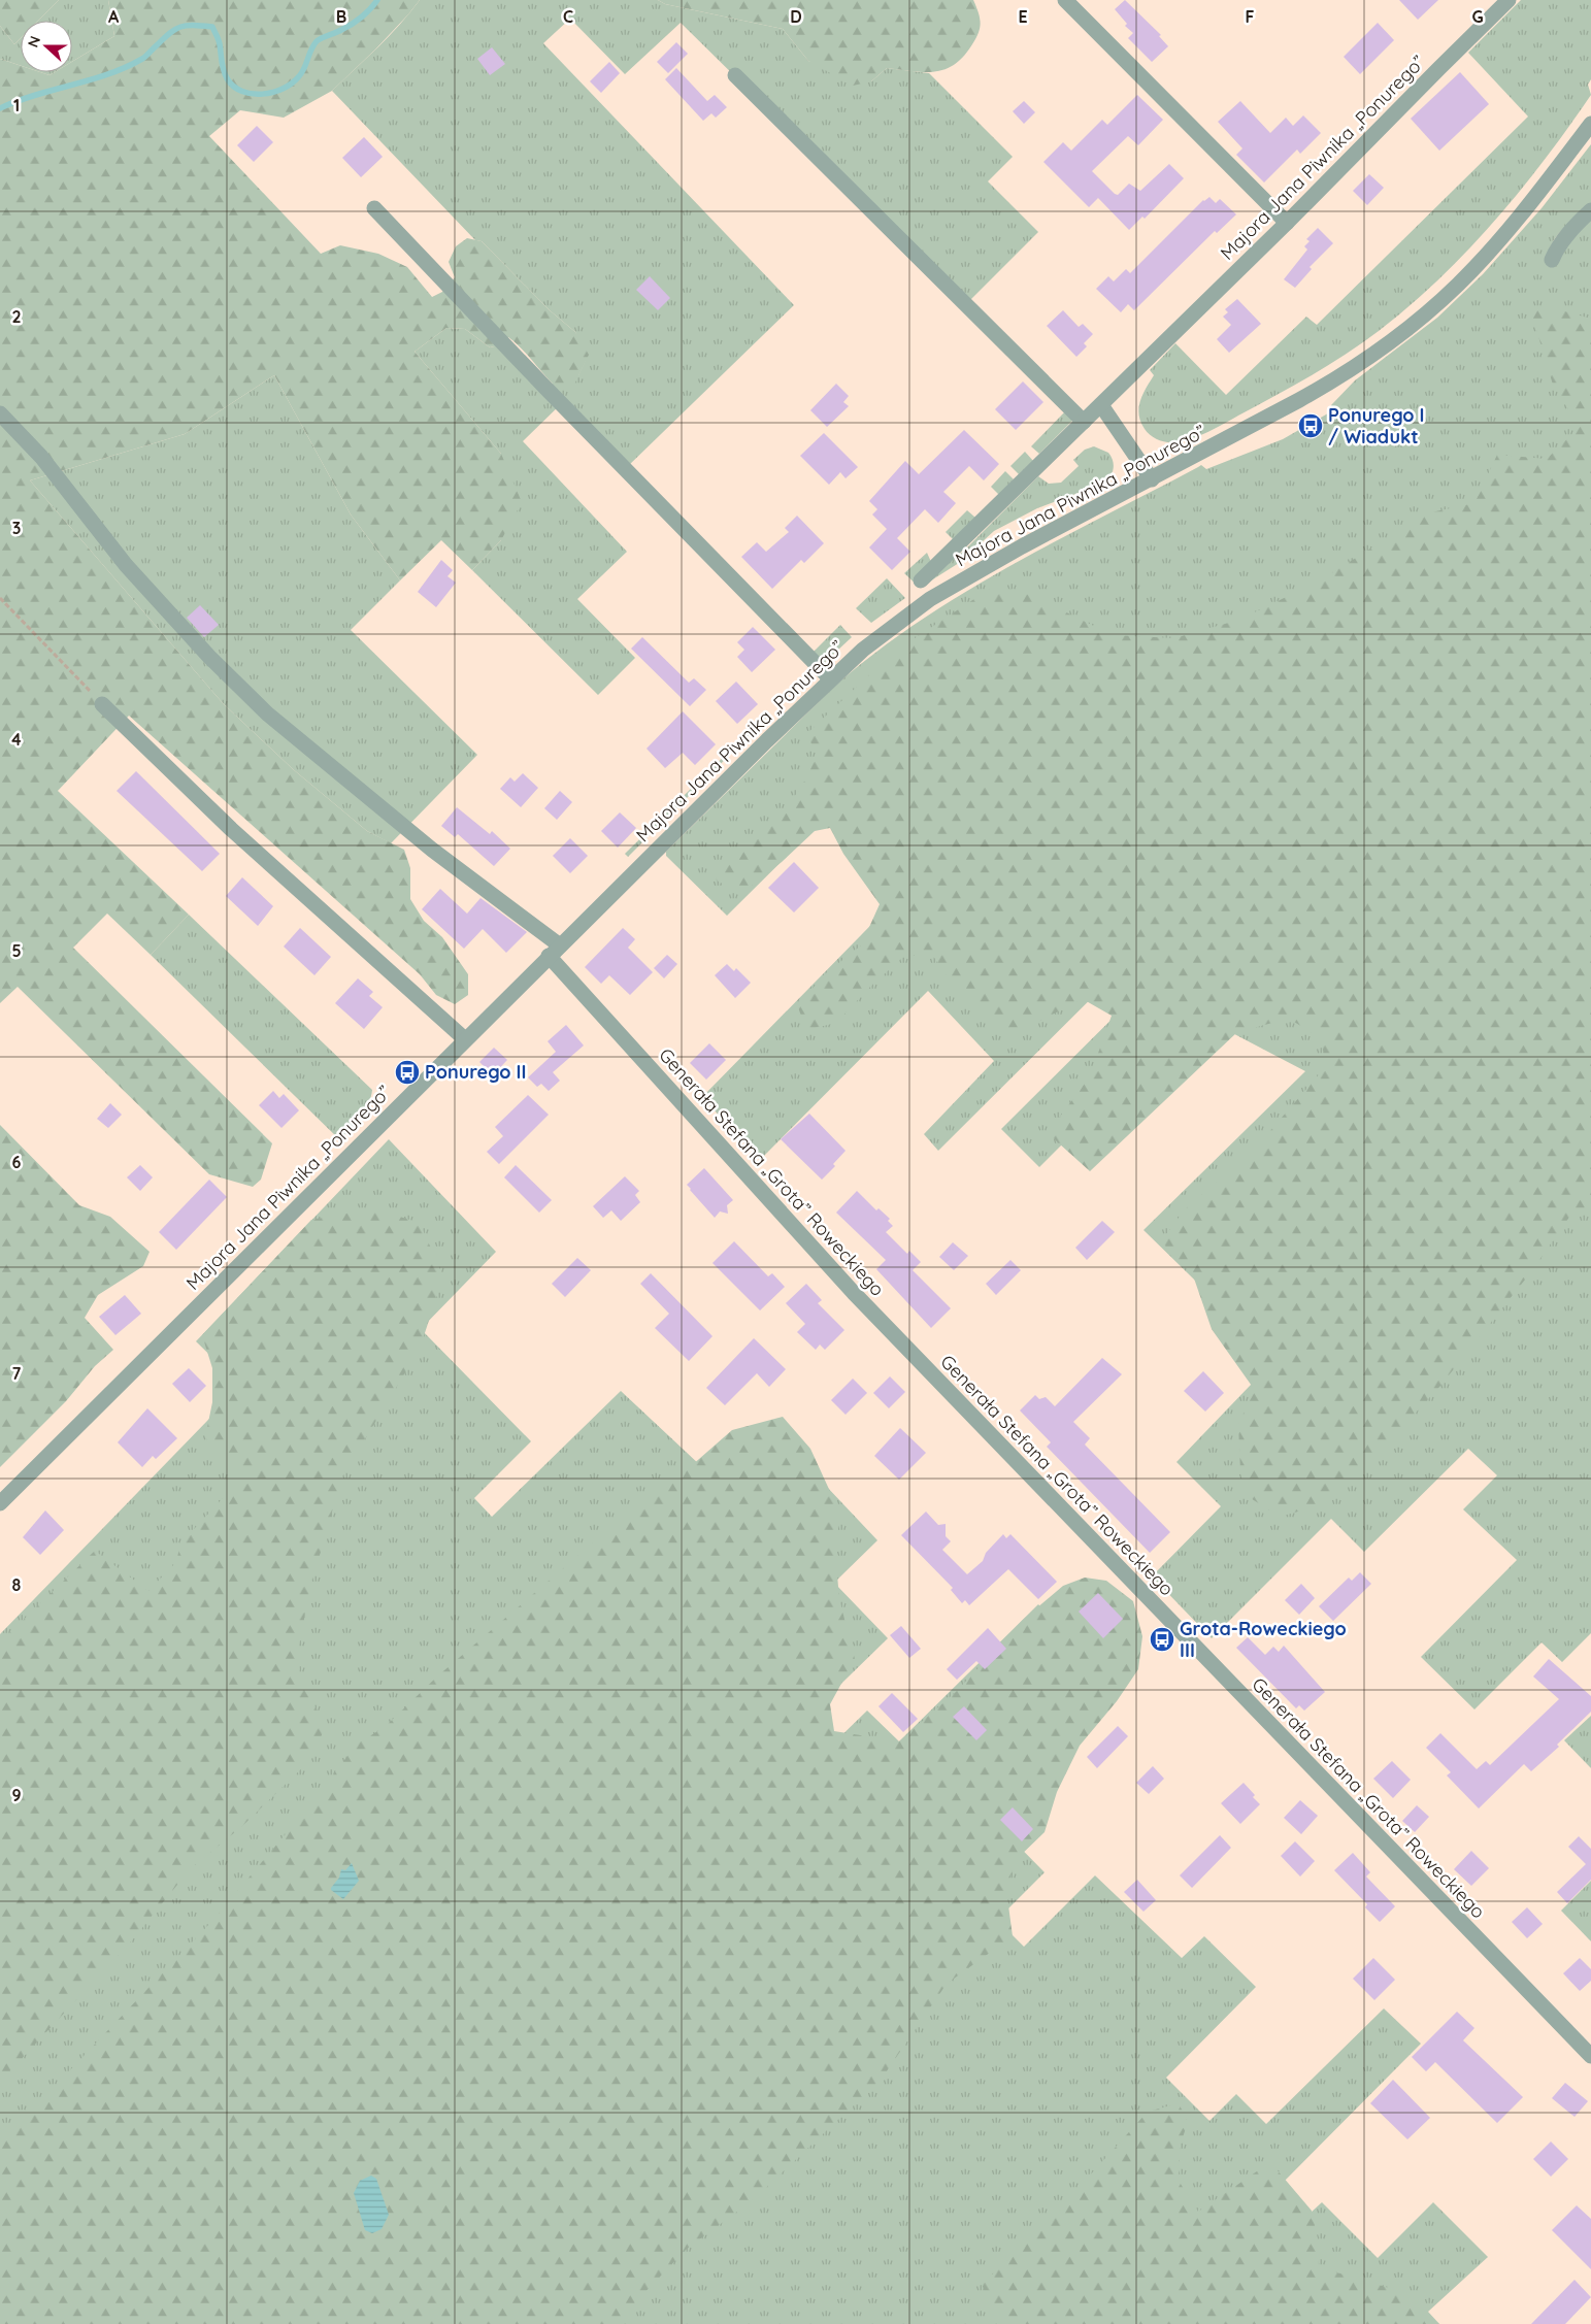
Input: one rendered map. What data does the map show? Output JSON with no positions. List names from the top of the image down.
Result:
{
  "streets": {
    "street": ["Majora Jana Piwnika „Ponurego”", "Generała Stefana „Grota” Roweckiego"]
  },
  "crossings": [
    ["Majora Jana Piwnika „Ponurego”", "Generała Stefana „Grota” Roweckiego"]
  ],
  "places": {
    "bus stop": ["Ponurego I / Wiadukt", "Ponurego II", "Grota-Roweckiego III"]
  },
  "north": "left",
  "grid": {
    "columns": [
      "A",
      "B",
      "C",
      "D",
      "E",
      "F",
      "G"
    ],
    "rows": [
      "1",
      "2",
      "3",
      "4",
      "5",
      "6",
      "7",
      "8",
      "9"
    ]
  }
}
